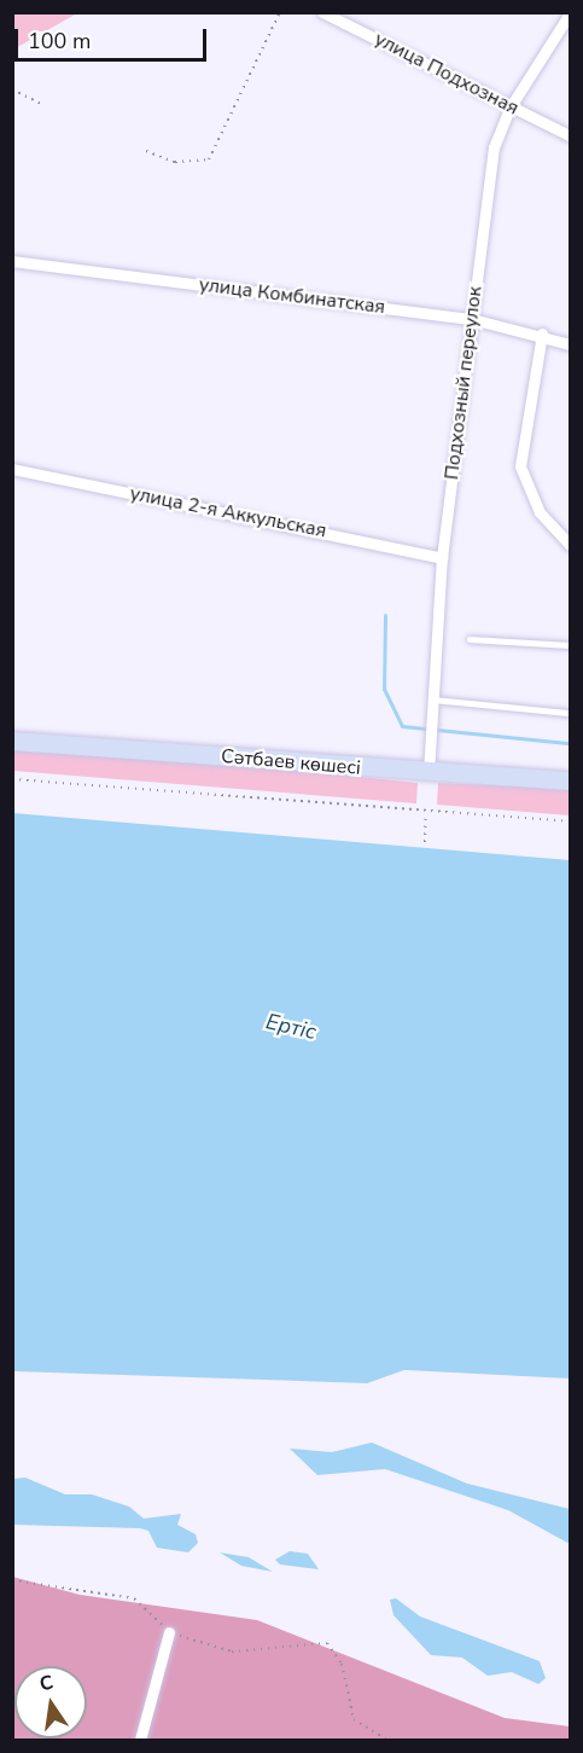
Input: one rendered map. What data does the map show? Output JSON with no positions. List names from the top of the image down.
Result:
{
  "streets": {
    "main road": ["Сәтбаев көшесі"],
    "street": [
      "улица Подхозная",
      "улица Комбинатская",
      "Подхозный переулок",
      "улица 2-я Аккульская"
    ]
  },
  "crossings": [
    ["улица Подхозная", "Подхозный переулок"],
    ["улица Комбинатская", "Подхозный переулок"],
    ["Подхозный переулок", "улица 2-я Аккульская"],
    ["Подхозный переулок", "Сәтбаев көшесі"]
  ],
  "water": ["Ертіс"],
  "scale_bar": "100 m",
  "north": "top"
}
